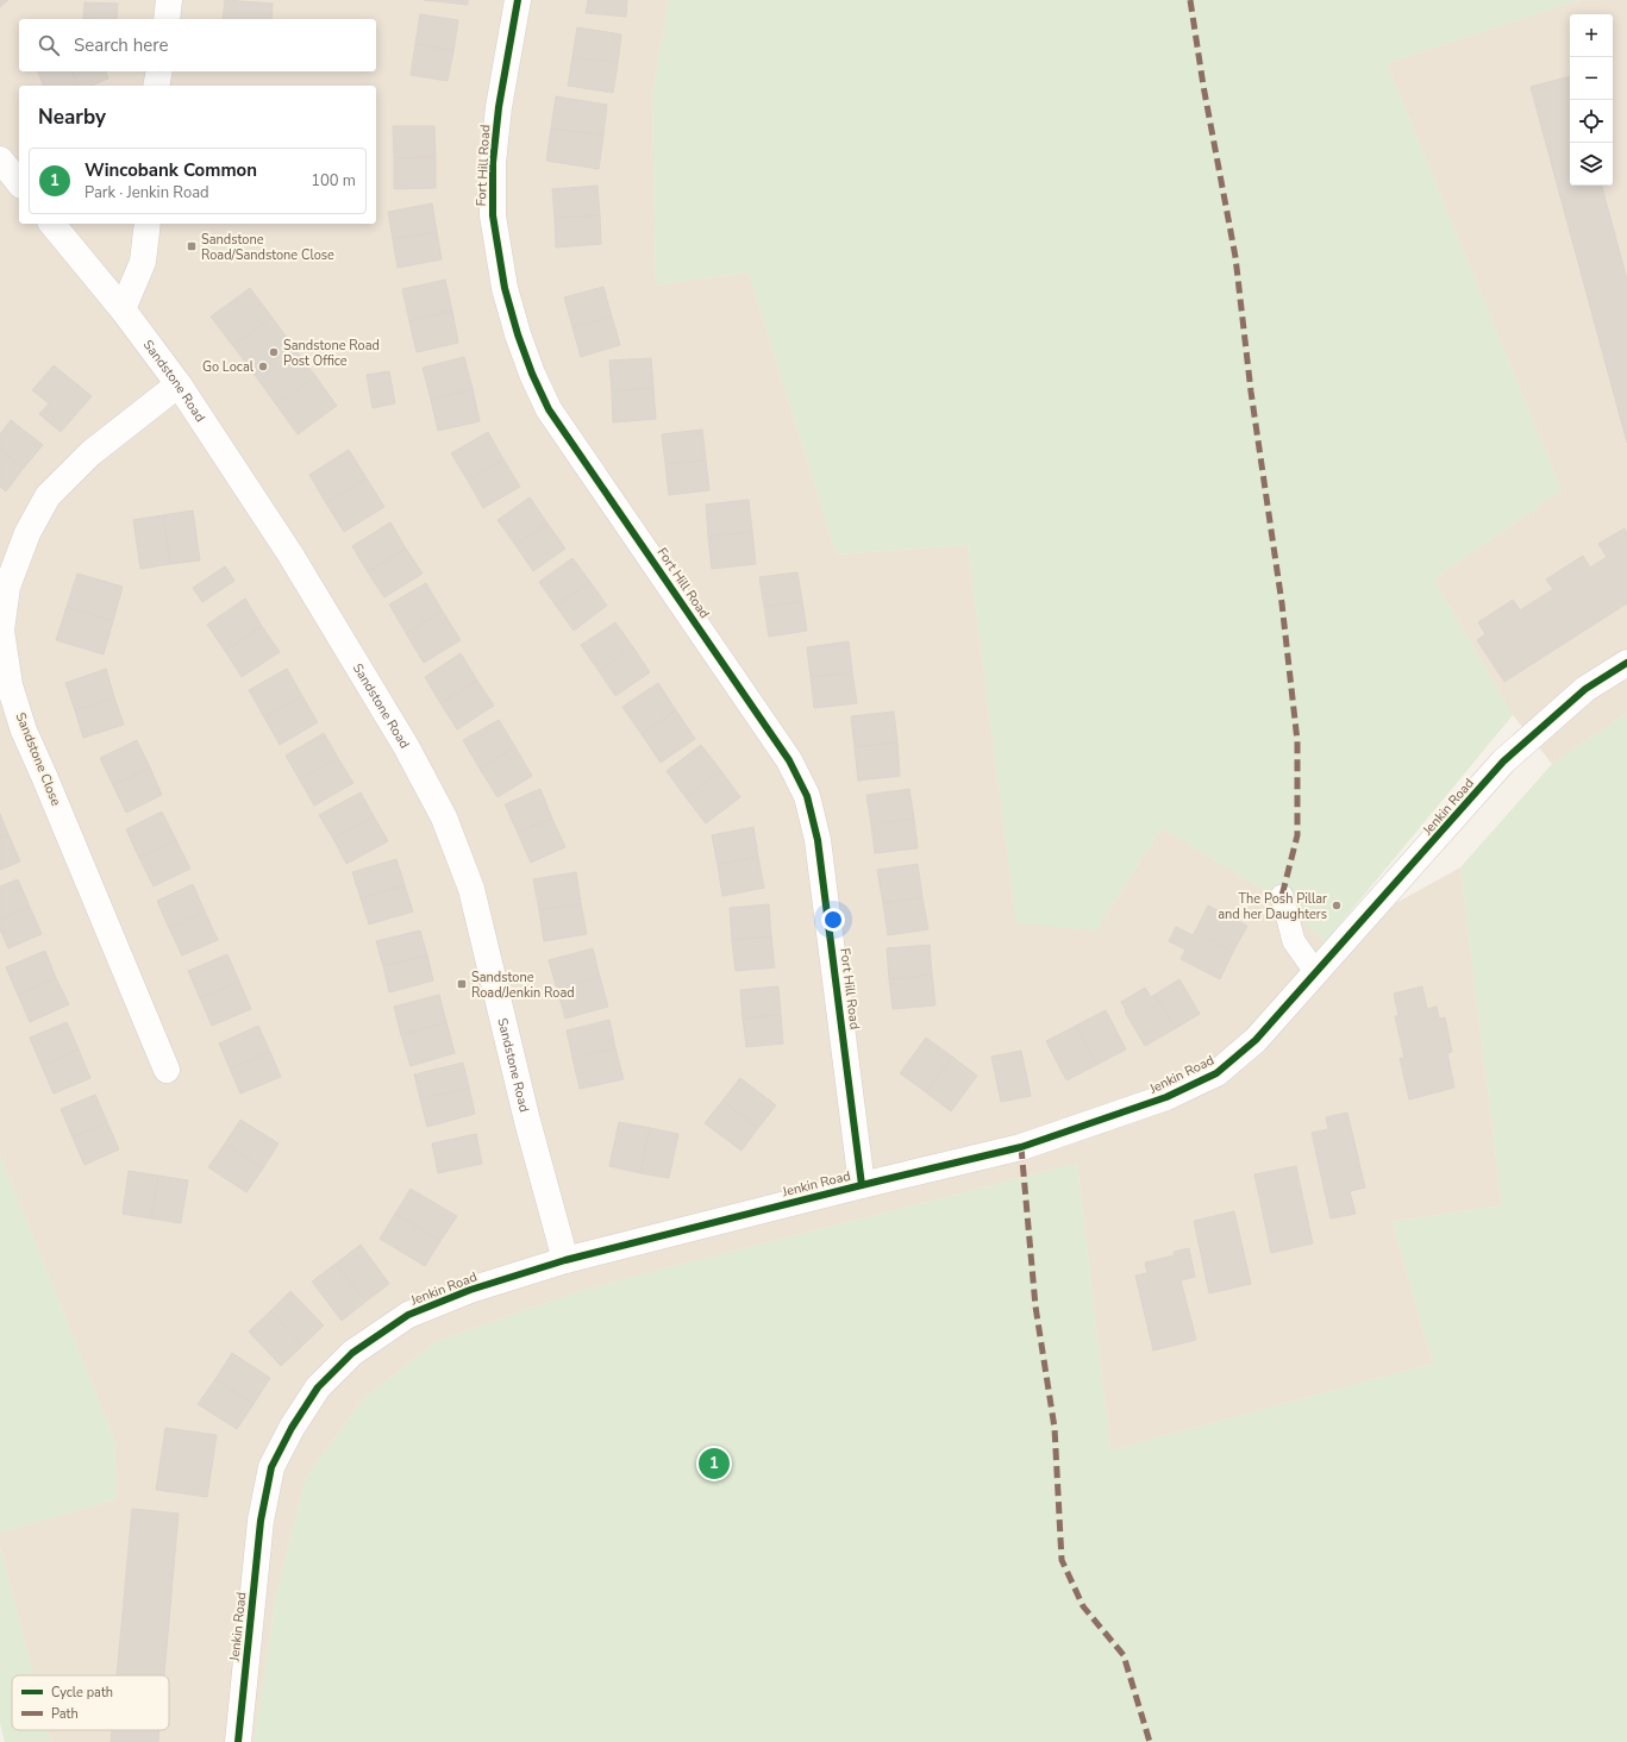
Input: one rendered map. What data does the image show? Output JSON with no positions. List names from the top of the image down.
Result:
{
  "streets": {
    "street": [
      "Fort Hill Road",
      "Sandstone Road",
      "Sandstone Close",
      "Jenkin Road"
    ]
  },
  "crossings": [
    ["Fort Hill Road", "Jenkin Road"],
    ["Sandstone Road", "Sandstone Close"],
    ["Sandstone Road", "Jenkin Road"]
  ],
  "places": {
    "transit": ["Sandstone Road/Sandstone Close", "Sandstone Road/Jenkin Road"],
    "other": ["Sandstone Road Post Office", "Go Local", "The Posh Pillar and her Daughters"]
  },
  "legend": ["Cycle path", "Path"],
  "page": {
    "map_buttons": ["+", "−"],
    "search": "Search here",
    "heading": "Nearby",
    "list": [
      {
        "mark": "1",
        "name": "Wincobank Common",
        "note": "Park · Jenkin Road",
        "value": "100 m"
      }
    ],
    "pins": "1"
  }
}
